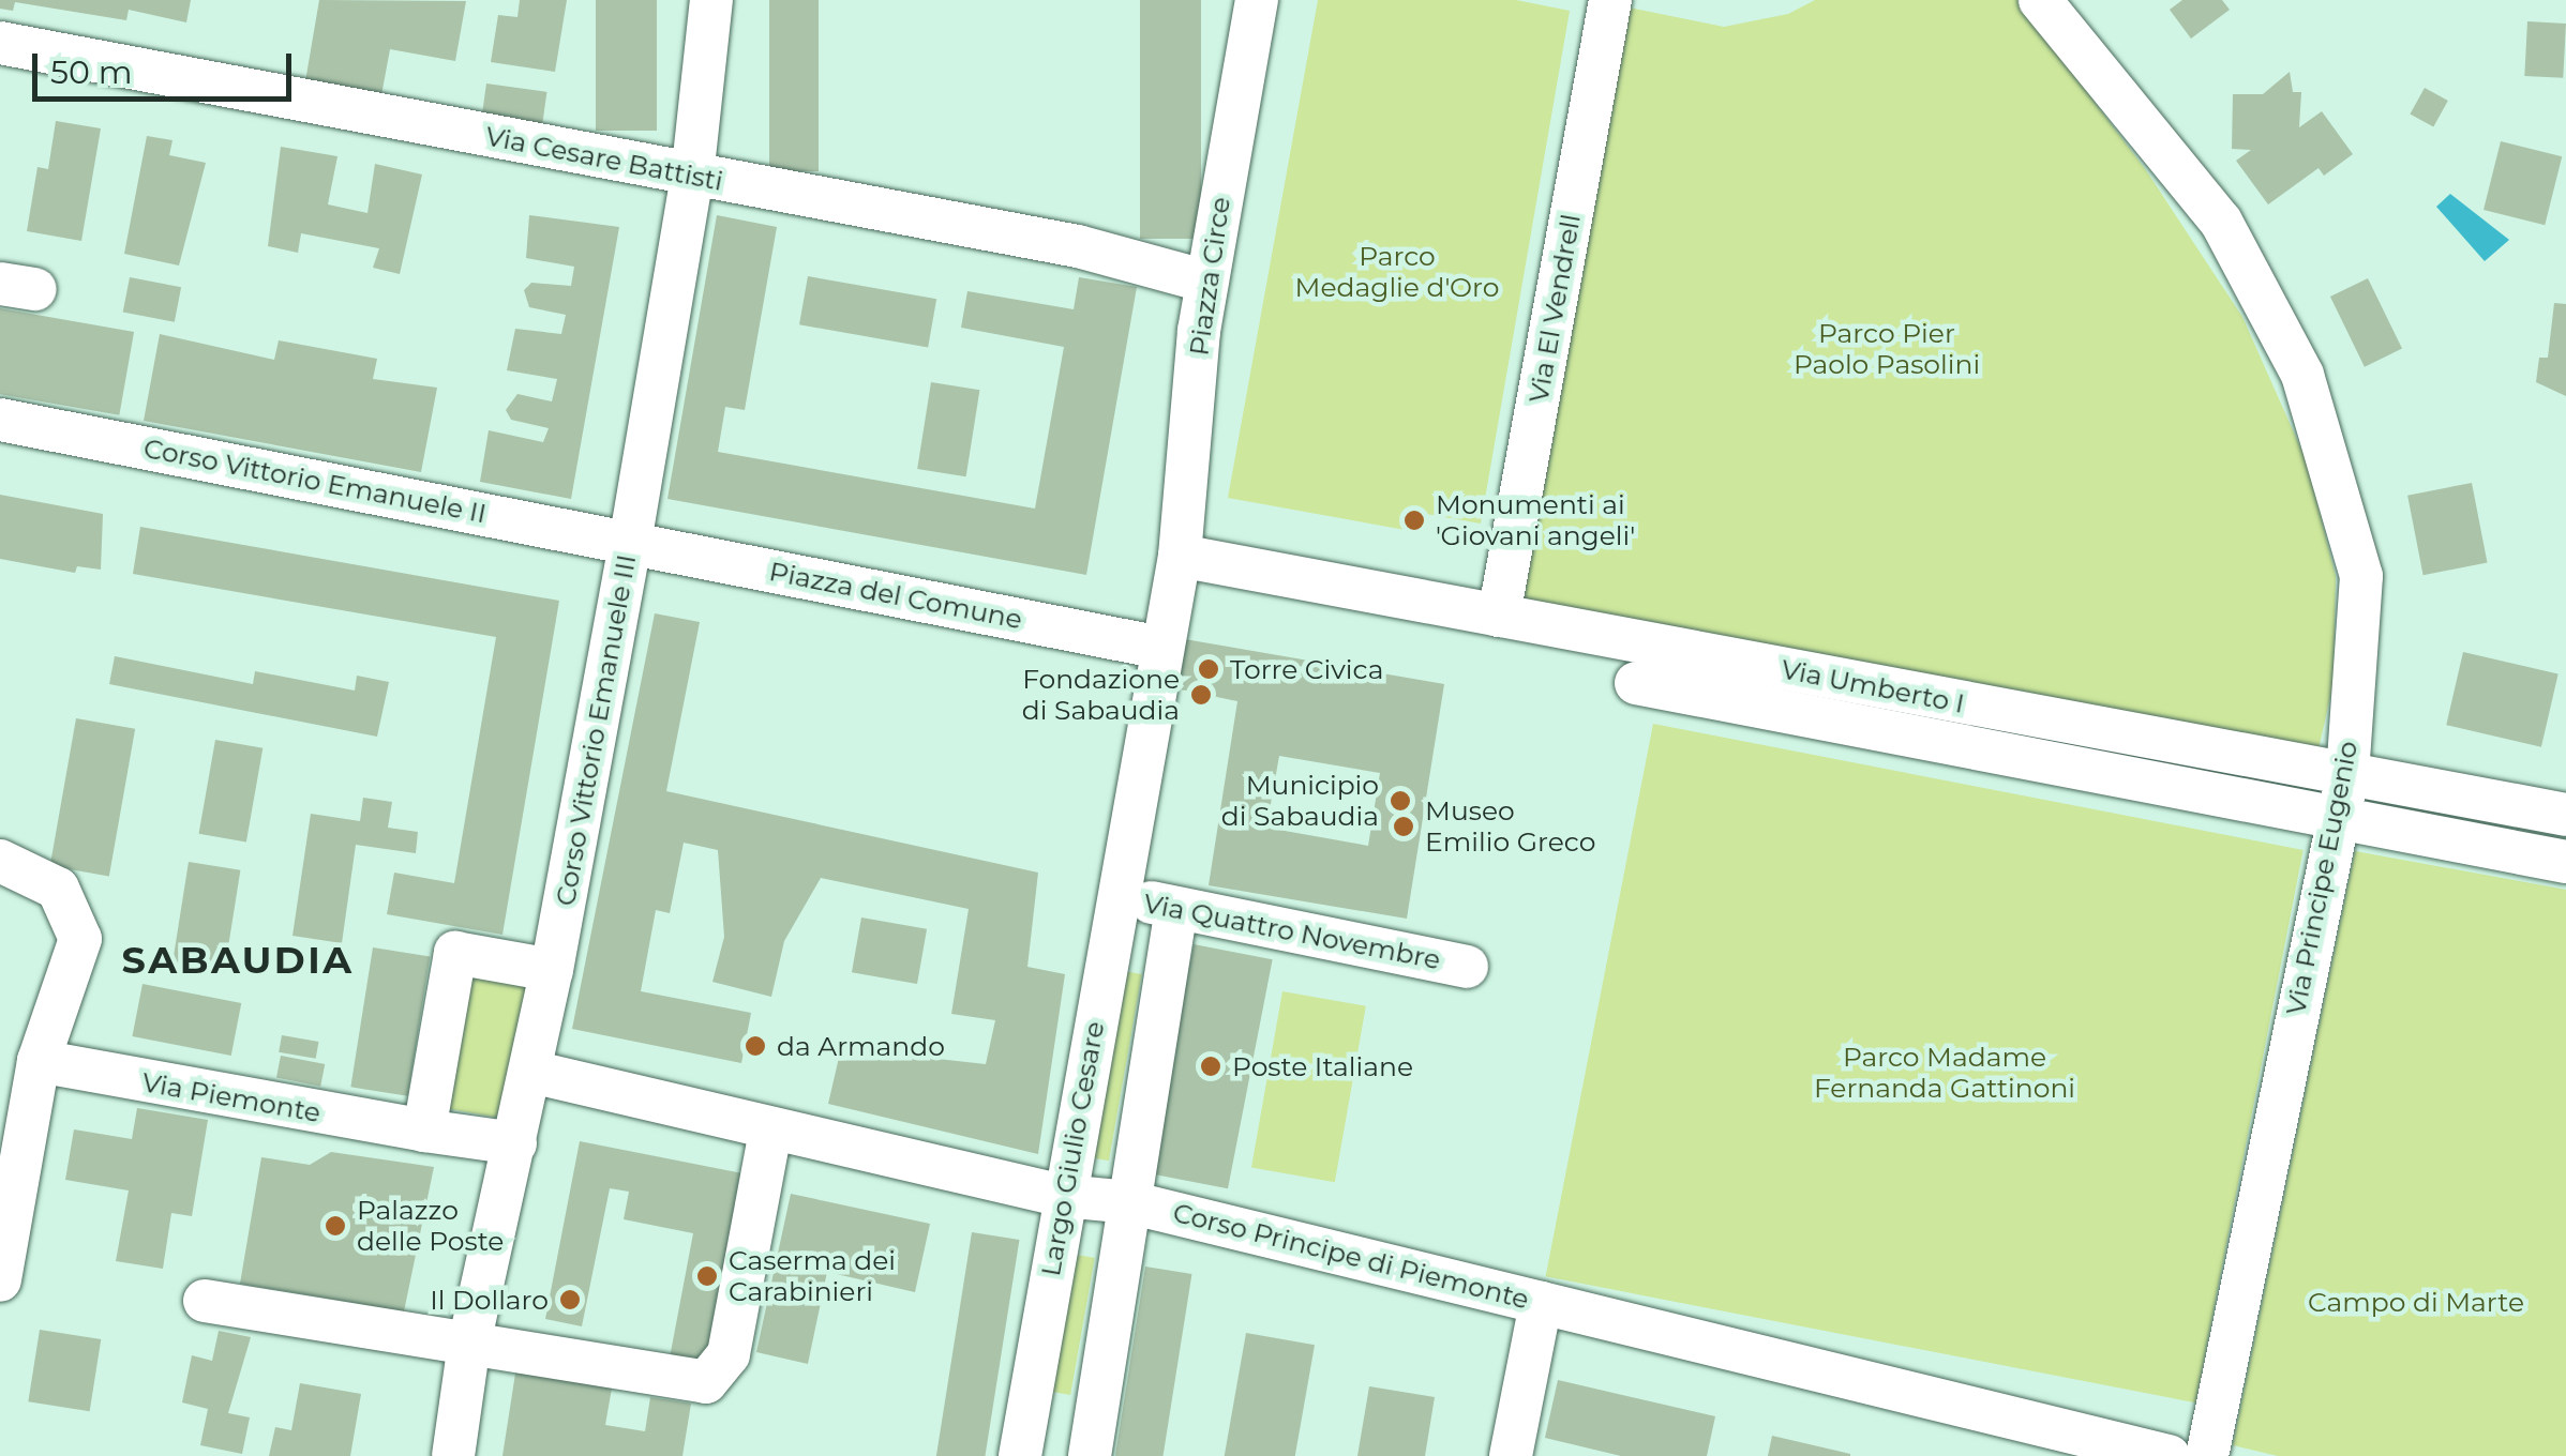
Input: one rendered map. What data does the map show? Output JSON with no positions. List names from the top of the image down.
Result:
{
  "streets": {
    "street": [
      "Via Cesare Battisti",
      "Piazza Circe",
      "Via El Vendrell",
      "Corso Vittorio Emanuele II",
      "Piazza del Comune",
      "Via Umberto I",
      "Corso Vittorio Emanuele III",
      "Via Principe Eugenio",
      "Via Quattro Novembre",
      "Via Piemonte",
      "Largo Giulio Cesare",
      "Corso Principe di Piemonte"
    ]
  },
  "crossings": [
    ["Via Cesare Battisti", "Piazza Circe"],
    ["Via Cesare Battisti", "Corso Vittorio Emanuele III"],
    ["Piazza Circe", "Via Umberto I"],
    ["Via El Vendrell", "Via Umberto I"],
    ["Corso Vittorio Emanuele II", "Piazza del Comune"],
    ["Corso Vittorio Emanuele II", "Corso Vittorio Emanuele III"],
    ["Piazza del Comune", "Corso Vittorio Emanuele III"],
    ["Via Umberto I", "Via Principe Eugenio"],
    ["Corso Vittorio Emanuele III", "Via Piemonte"],
    ["Corso Vittorio Emanuele III", "Corso Principe di Piemonte"],
    ["Via Quattro Novembre", "Largo Giulio Cesare"],
    ["Largo Giulio Cesare", "Corso Principe di Piemonte"]
  ],
  "districts": ["SABAUDIA"],
  "parks": [
    "Parco Medaglie d'Oro",
    "Parco Pier Paolo Pasolini",
    "Parco Madame Fernanda Gattinoni",
    "Campo di Marte"
  ],
  "places": [
    "Monumenti ai 'Giovani angeli'",
    "Torre Civica",
    "Fondazione di Sabaudia",
    "Municipio di Sabaudia",
    "Museo Emilio Greco",
    "da Armando",
    "Poste Italiane",
    "Palazzo delle Poste",
    "Caserma dei Carabinieri",
    "Il Dollaro"
  ],
  "scale_bar": "50 m"
}
